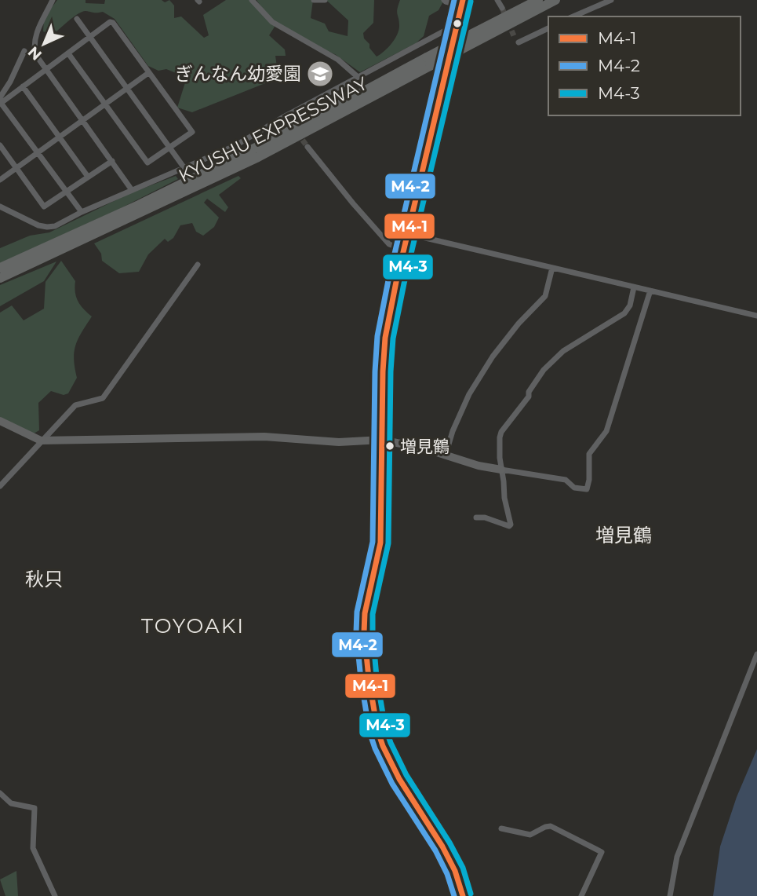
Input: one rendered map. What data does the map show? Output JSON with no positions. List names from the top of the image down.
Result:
{
  "streets": {
    "highway": ["KYUSHU EXPRESSWAY"]
  },
  "districts": ["増見鶴", "秋只", "TOYOAKI"],
  "places": {
    "school or university": ["ぎんなん幼愛園"],
    "other": ["増見鶴"]
  },
  "lines": ["transit line M4-1", "transit line M4-2", "transit line M4-3"],
  "legend": ["M4-1", "M4-2", "M4-3"],
  "north": "bottom left"
}
